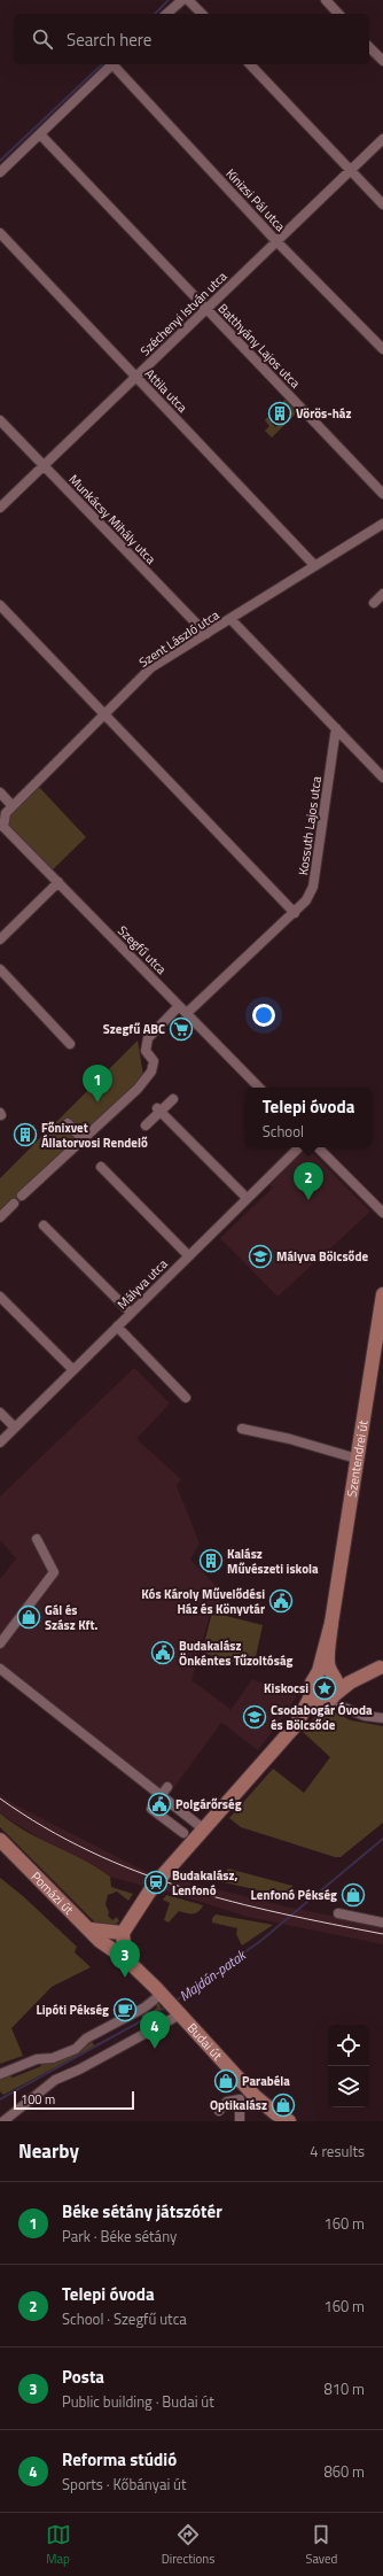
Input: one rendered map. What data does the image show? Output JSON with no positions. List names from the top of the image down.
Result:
{
  "streets": {
    "main road": ["Szentendrei út", "Pomázi út", "Budai út"],
    "street": [
      "Kinizsi Pál utca",
      "Széchenyi István utca",
      "Batthyány Lajos utca",
      "Attila utca",
      "Munkácsy Mihály utca",
      "Szent László utca",
      "Kossuth Lajos utca",
      "Szegfű utca",
      "Mályva utca"
    ]
  },
  "crossings": [
    ["Kinizsi Pál utca", "Széchenyi István utca"],
    ["Széchenyi István utca", "Batthyány Lajos utca"],
    ["Széchenyi István utca", "Attila utca"],
    ["Széchenyi István utca", "Munkácsy Mihály utca"],
    ["Attila utca", "Szent László utca"],
    ["Munkácsy Mihály utca", "Szent László utca"],
    ["Szent László utca", "Szegfű utca"],
    ["Kossuth Lajos utca", "Szegfű utca"],
    ["Pomázi út", "Budai út"]
  ],
  "water": ["Majdán-patak"],
  "places": {
    "building": ["Vörös-ház", "Főnixvet Állatorvosi Rendelő", "Kalász Művészeti iskola"],
    "supermarket": ["Szegfű ABC"],
    "school or university": ["Mályva Bölcsőde", "Csodabogár Óvoda és Bölcsőde"],
    "public building": ["Kós Károly Művelődési Ház és Könyvtár", "Budakalász Önkéntes Tűzoltóság", "Polgárőrség"],
    "shop": [
      "Gál és Szász Kft.",
      "Lenfonó Pékség",
      "Parabéla",
      "Optikalász"
    ],
    "place": ["Kiskocsi"],
    "station": ["Budakalász, Lenfonó"],
    "cafe": ["Lipóti Pékség"]
  },
  "scale_bar": "100 m",
  "page": {
    "search": "Search here",
    "pins": [
      "1",
      "2",
      "3",
      "4"
    ],
    "popup": ["Telepi óvoda", "School"],
    "scale": "100 m",
    "heading": ["Nearby", "4 results"],
    "list": [
      {
        "mark": "1",
        "name": "Béke sétány játszótér",
        "note": "Park · Béke sétány",
        "value": "160 m"
      },
      {
        "mark": "2",
        "name": "Telepi óvoda",
        "note": "School · Szegfű utca",
        "value": "160 m"
      },
      {
        "mark": "3",
        "name": "Posta",
        "note": "Public building · Budai út",
        "value": "810 m"
      },
      {
        "mark": "4",
        "name": "Reforma stúdió",
        "note": "Sports · Kőbányai út",
        "value": "860 m"
      }
    ],
    "nav": ["Map", "Directions", "Saved"]
  }
}
